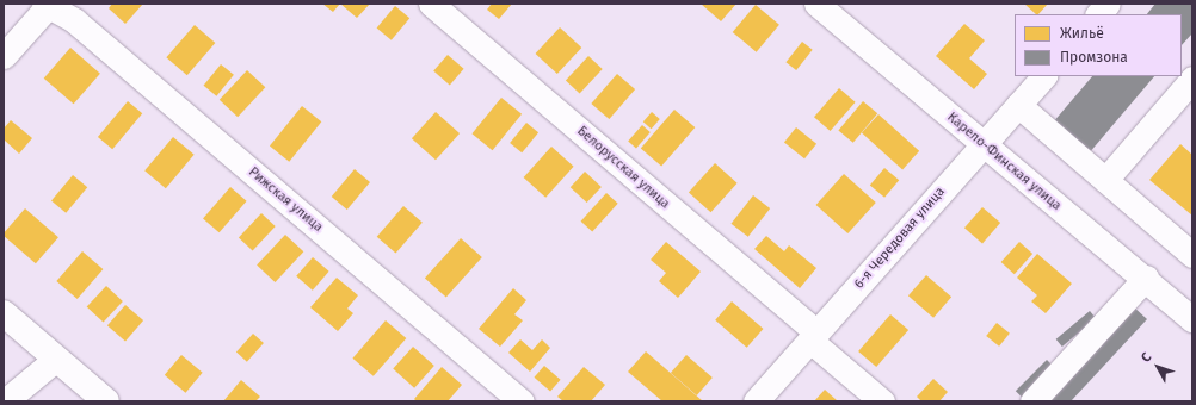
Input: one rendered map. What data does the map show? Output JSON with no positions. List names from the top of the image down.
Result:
{
  "streets": {
    "street": [
      "Карело-Финская улица",
      "Белорусская улица",
      "Рижская улица",
      "6-я Чередовая улица"
    ]
  },
  "crossings": [
    ["Карело-Финская улица", "6-я Чередовая улица"],
    ["Белорусская улица", "6-я Чередовая улица"]
  ],
  "legend": ["Жильё", "Промзона"],
  "north": "top left"
}
